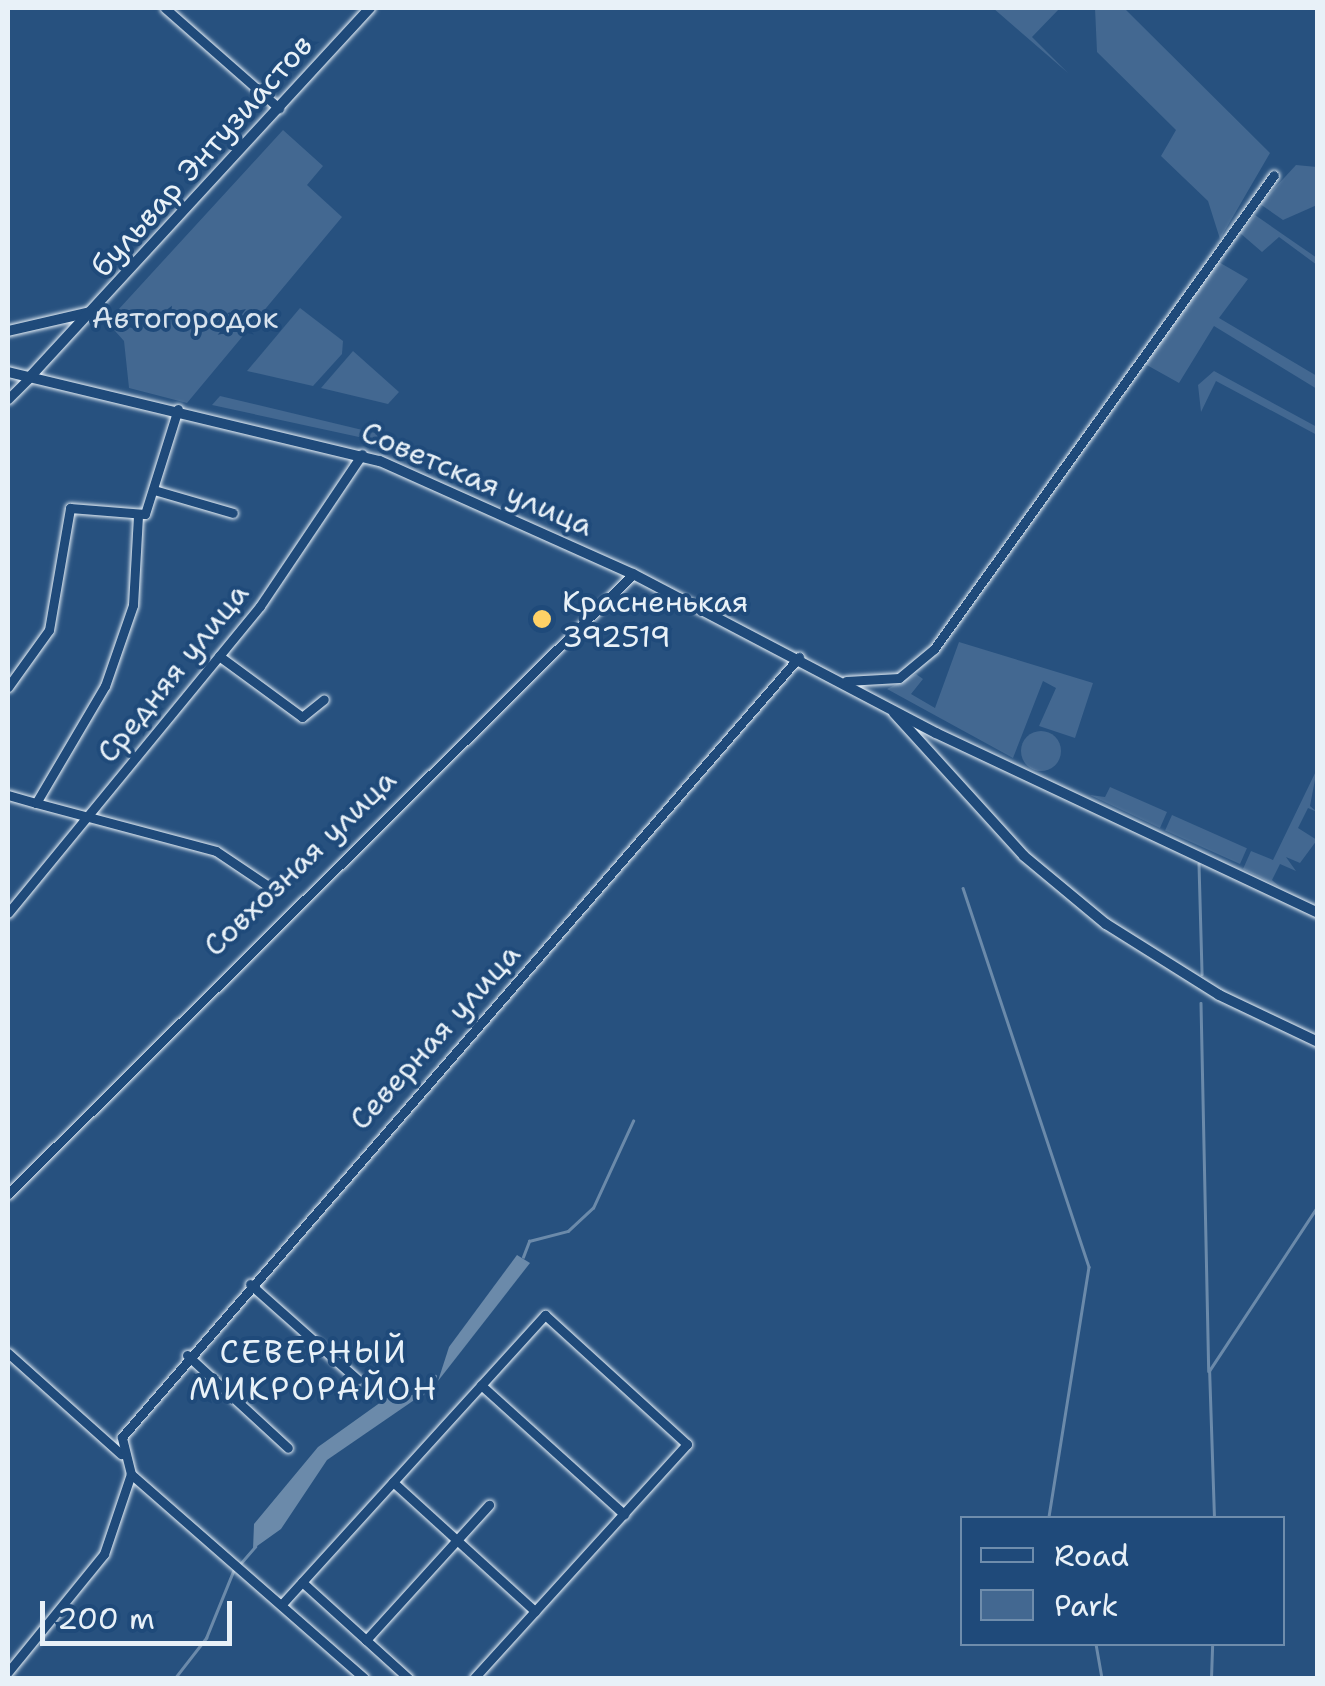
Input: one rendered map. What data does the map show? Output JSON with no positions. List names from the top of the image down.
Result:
{
  "streets": {
    "main road": ["бульвар Энтузиастов", "Советская улица"],
    "street": ["Средняя улица", "Совхозная улица", "Северная улица"]
  },
  "crossings": [
    ["бульвар Энтузиастов", "Советская улица"],
    ["Советская улица", "Средняя улица"],
    ["Советская улица", "Совхозная улица"],
    ["Советская улица", "Северная улица"]
  ],
  "districts": ["СЕВЕРНЫЙ МИКРОРАЙОН"],
  "parks": ["Автогородок"],
  "places": ["Красненькая 392519"],
  "legend": ["Road", "Park"],
  "scale_bar": "200 m"
}
